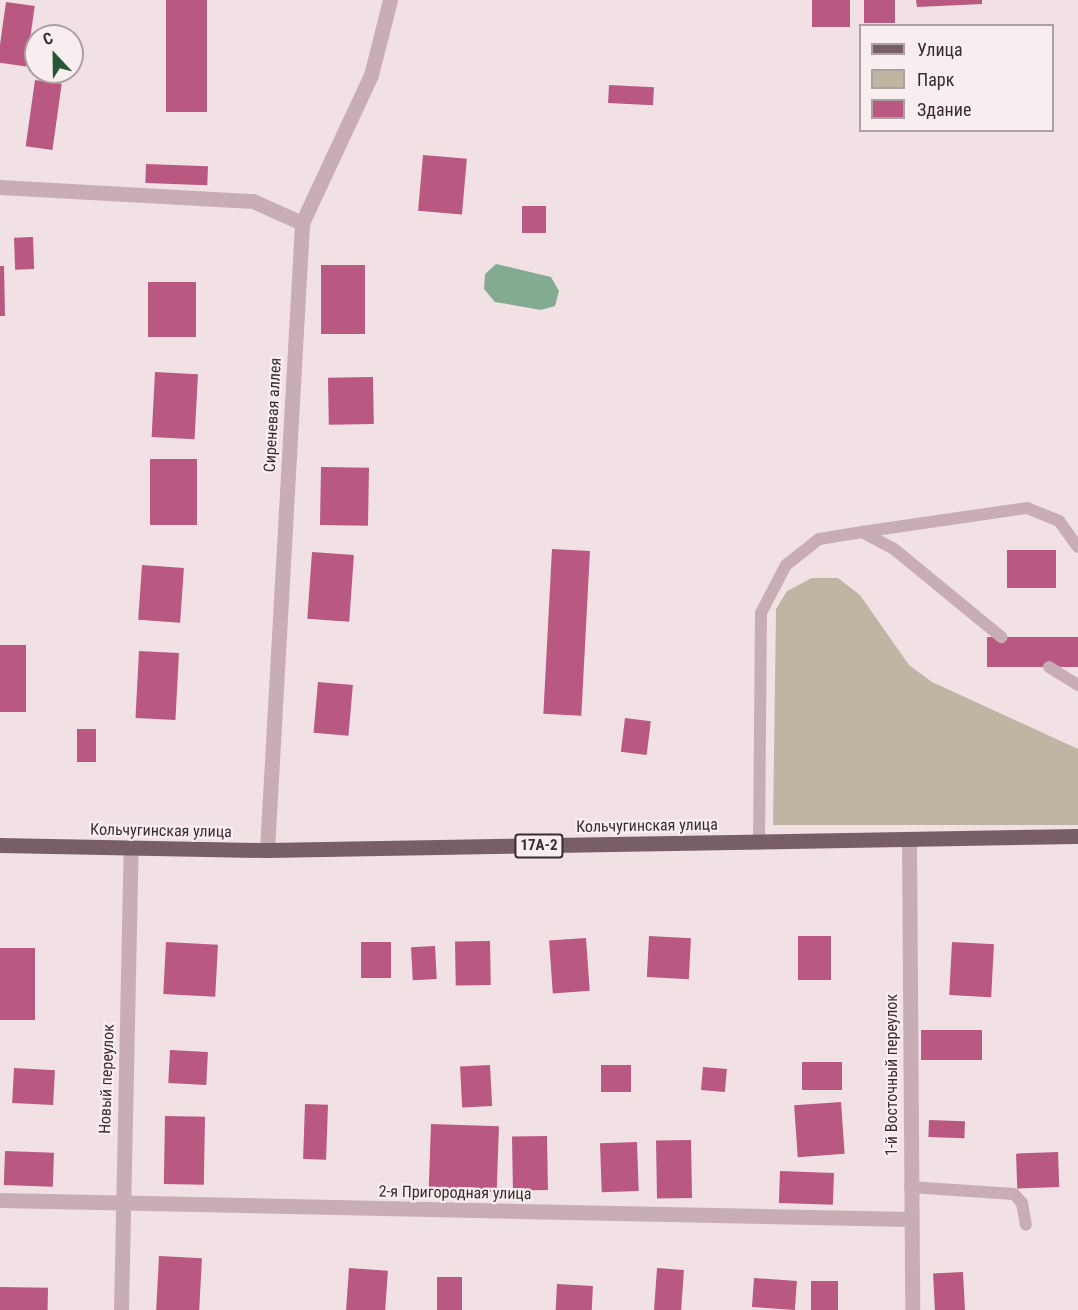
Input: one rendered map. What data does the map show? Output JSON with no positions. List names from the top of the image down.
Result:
{
  "streets": {
    "main road": ["Кольчугинская улица", "17А-2"],
    "street": [
      "Сиреневая аллея",
      "1-й Восточный переулок",
      "Новый переулок",
      "2-я Пригородная улица"
    ]
  },
  "crossings": [
    ["Сиреневая аллея", "Кольчугинская улица"],
    ["Кольчугинская улица", "1-й Восточный переулок"],
    ["Кольчугинская улица", "Новый переулок"],
    ["1-й Восточный переулок", "2-я Пригородная улица"],
    ["Новый переулок", "2-я Пригородная улица"]
  ],
  "legend": ["Улица", "Парк", "Здание"],
  "north": "top"
}
